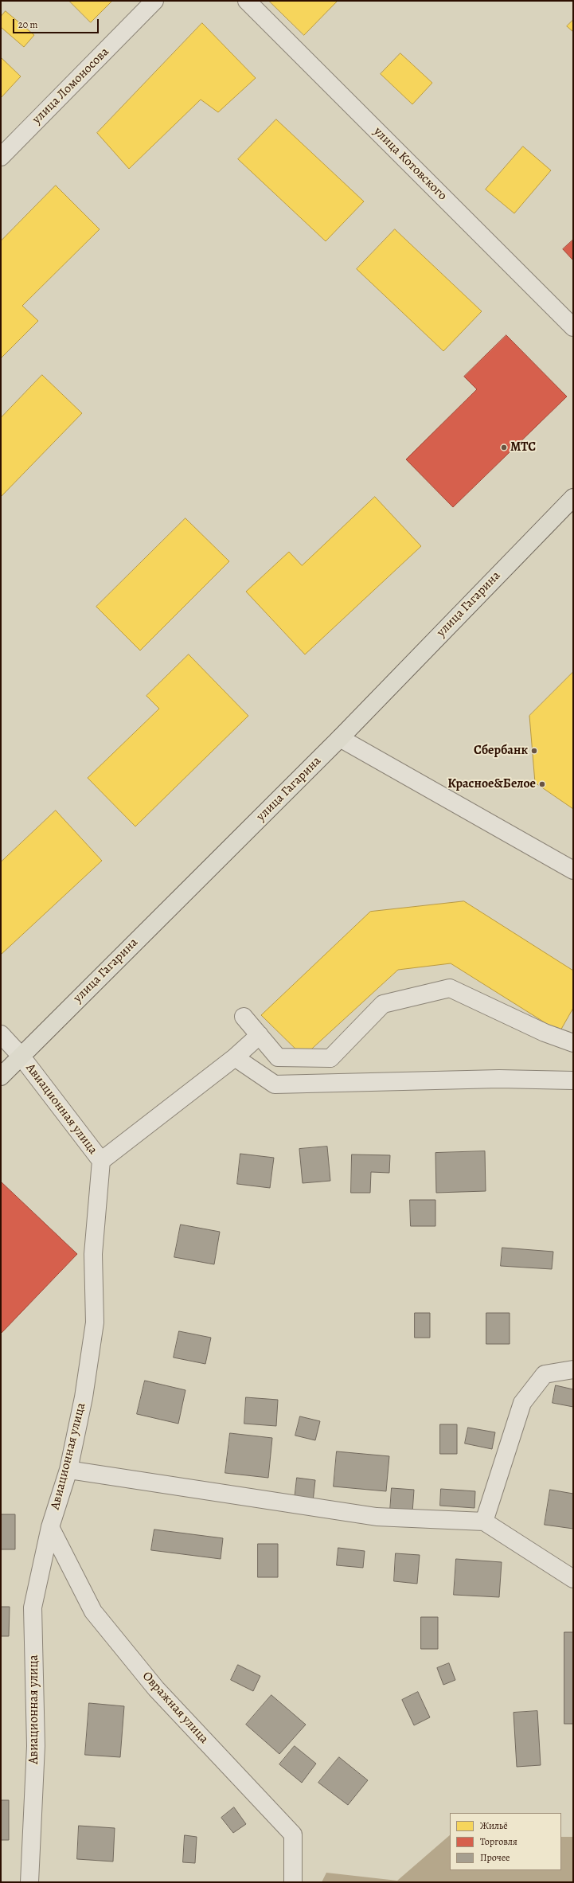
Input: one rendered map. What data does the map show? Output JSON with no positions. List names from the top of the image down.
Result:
{
  "streets": {
    "main road": ["улица Гагарина"],
    "street": [
      "улица Ломоносова",
      "улица Котовского",
      "Авиационная улица",
      "Овражная улица"
    ]
  },
  "crossings": [
    ["улица Гагарина", "Авиационная улица"],
    ["Авиационная улица", "Овражная улица"]
  ],
  "places": ["МТС", "Сбербанк", "Красное&Белое"],
  "legend": ["Жильё", "Торговля", "Прочее"],
  "scale_bar": "20 m"
}
